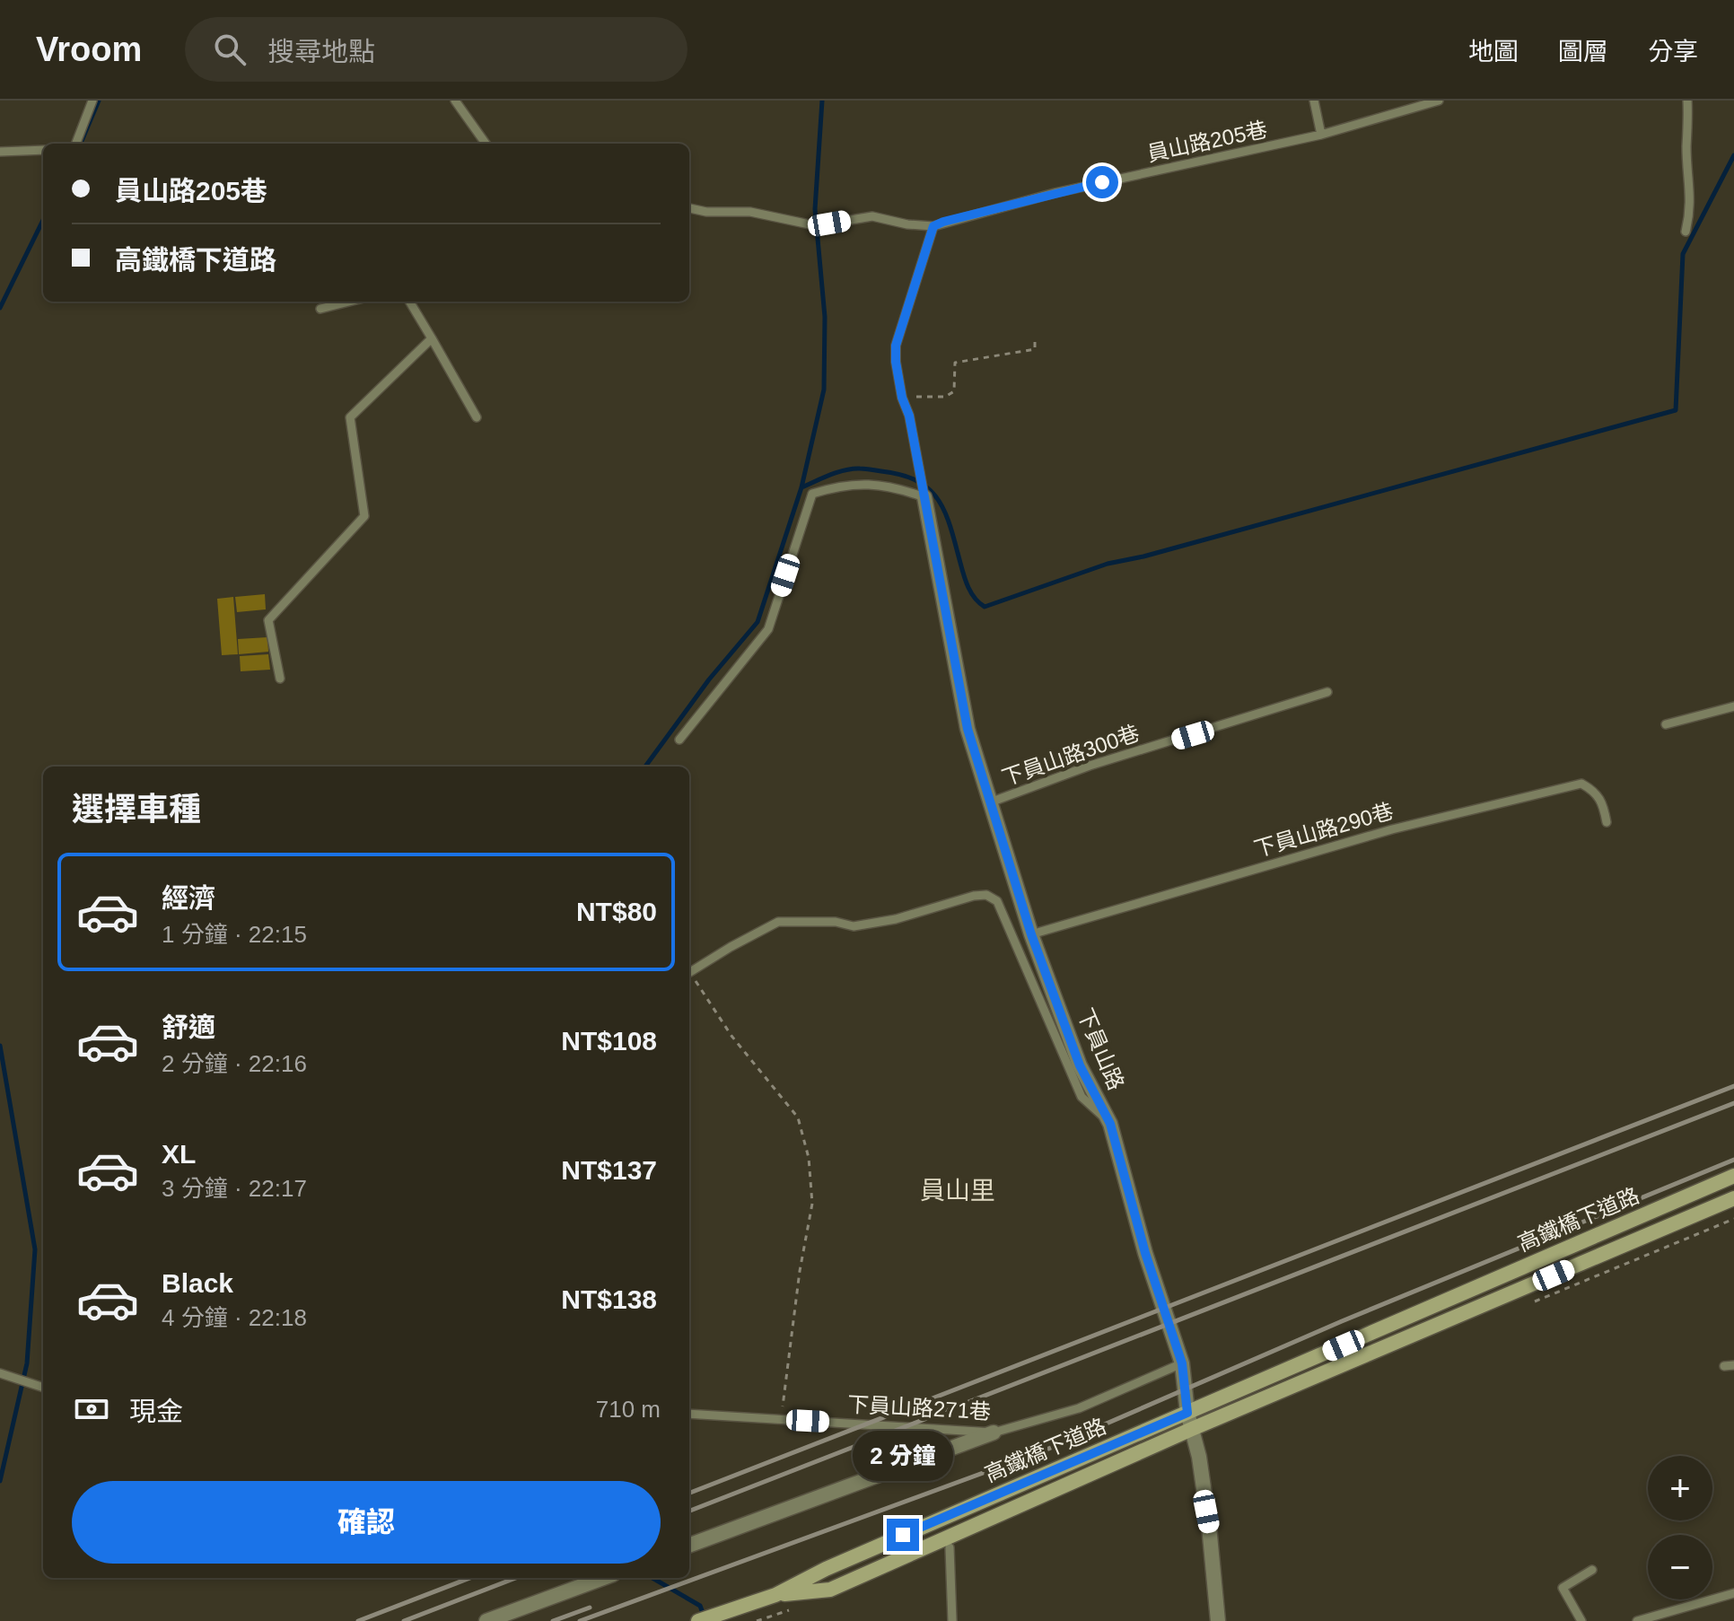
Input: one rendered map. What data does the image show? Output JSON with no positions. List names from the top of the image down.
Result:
{
  "streets": {
    "street": ["下員山路", "高鐵橋下道路"],
    "lane": [
      "員山路205巷",
      "下員山路300巷",
      "下員山路290巷",
      "下員山路271巷"
    ]
  },
  "crossings": [
    ["下員山路300巷", "下員山路"],
    ["下員山路290巷", "下員山路"],
    ["下員山路", "高鐵橋下道路"],
    ["下員山路", "下員山路271巷"]
  ],
  "districts": ["員山里"],
  "page": {
    "header": "Vroom",
    "search": "搜尋地點",
    "nav": ["地圖", "圖層", "分享"],
    "banner": ["員山路205巷", "高鐵橋下道路"],
    "heading": "選擇車種",
    "list": [
      {
        "name": "經濟",
        "note": "1 分鐘 · 22:15",
        "value": "NT$80"
      },
      {
        "name": "舒適",
        "note": "2 分鐘 · 22:16",
        "value": "NT$108"
      },
      {
        "name": "XL",
        "note": "3 分鐘 · 22:17",
        "value": "NT$137"
      },
      {
        "name": "Black",
        "note": "4 分鐘 · 22:18",
        "value": "NT$138"
      }
    ],
    "pay": ["現金", "710 m"],
    "bubble": "2 分鐘",
    "map_buttons": ["+", "−"],
    "buttons": "確認"
  }
}
